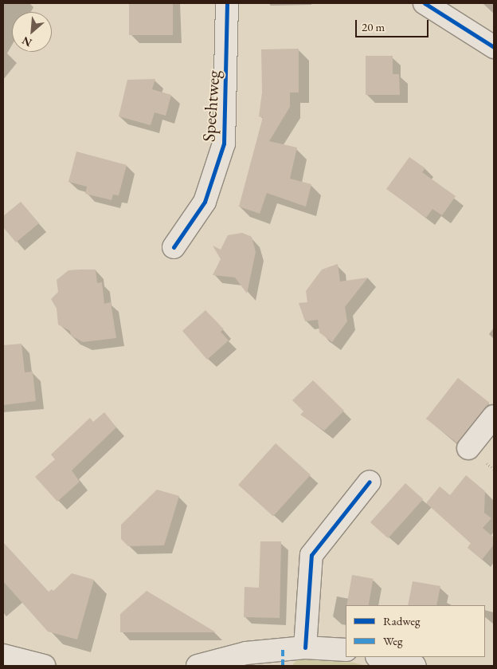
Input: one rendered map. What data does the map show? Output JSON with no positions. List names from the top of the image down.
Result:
{
  "streets": {
    "street": ["Spechtweg"]
  },
  "legend": ["Radweg", "Weg"],
  "scale_bar": "20 m",
  "north": "bottom left"
}
